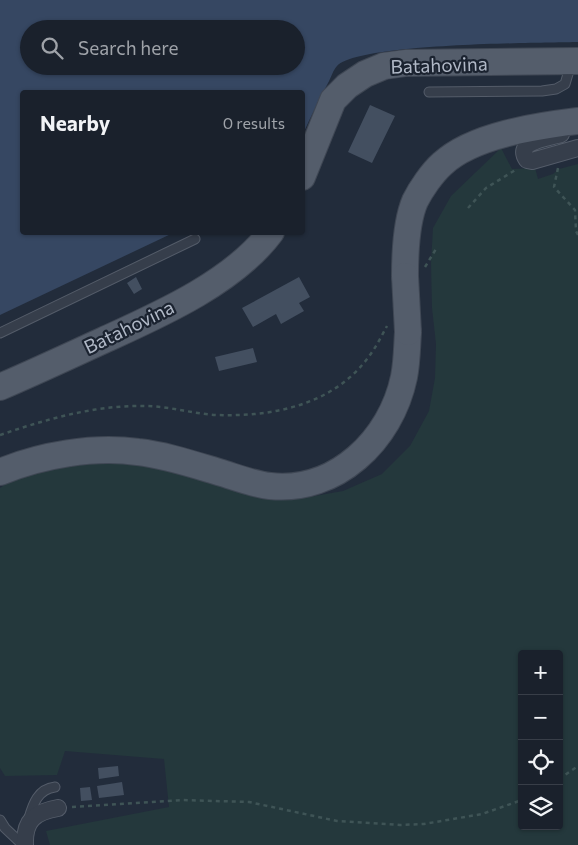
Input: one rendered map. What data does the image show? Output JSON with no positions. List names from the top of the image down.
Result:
{
  "streets": {
    "main road": ["Batahovina"]
  },
  "page": {
    "search": "Search here",
    "heading": ["Nearby", "0 results"],
    "map_buttons": ["+", "−"]
  }
}
